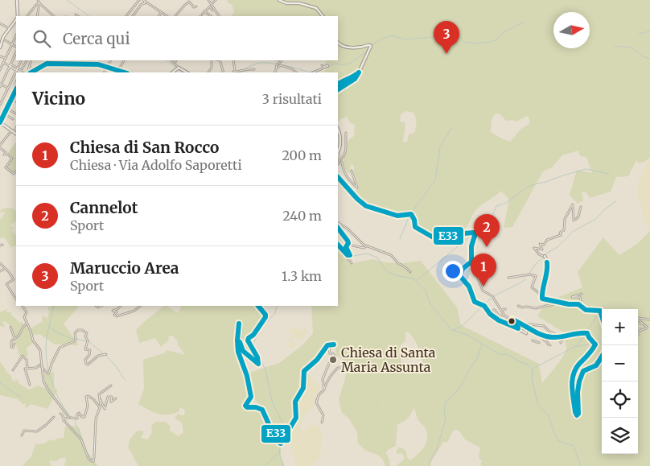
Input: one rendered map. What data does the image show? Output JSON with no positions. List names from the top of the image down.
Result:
{
  "places": ["Chiesa di Santa Maria Assunta"],
  "lines": ["transit line E33"],
  "north": "right",
  "page": {
    "search": "Cerca qui",
    "pins": ["3", "2", "1"],
    "heading": ["Vicino", "3 risultati"],
    "list": [
      {
        "mark": "1",
        "name": "Chiesa di San Rocco",
        "note": "Chiesa · Via Adolfo Saporetti",
        "value": "200 m"
      },
      {
        "mark": "2",
        "name": "Cannelot",
        "note": "Sport",
        "value": "240 m"
      },
      {
        "mark": "3",
        "name": "Maruccio Area",
        "note": "Sport",
        "value": "1.3 km"
      }
    ],
    "map_buttons": ["+", "−"]
  }
}
